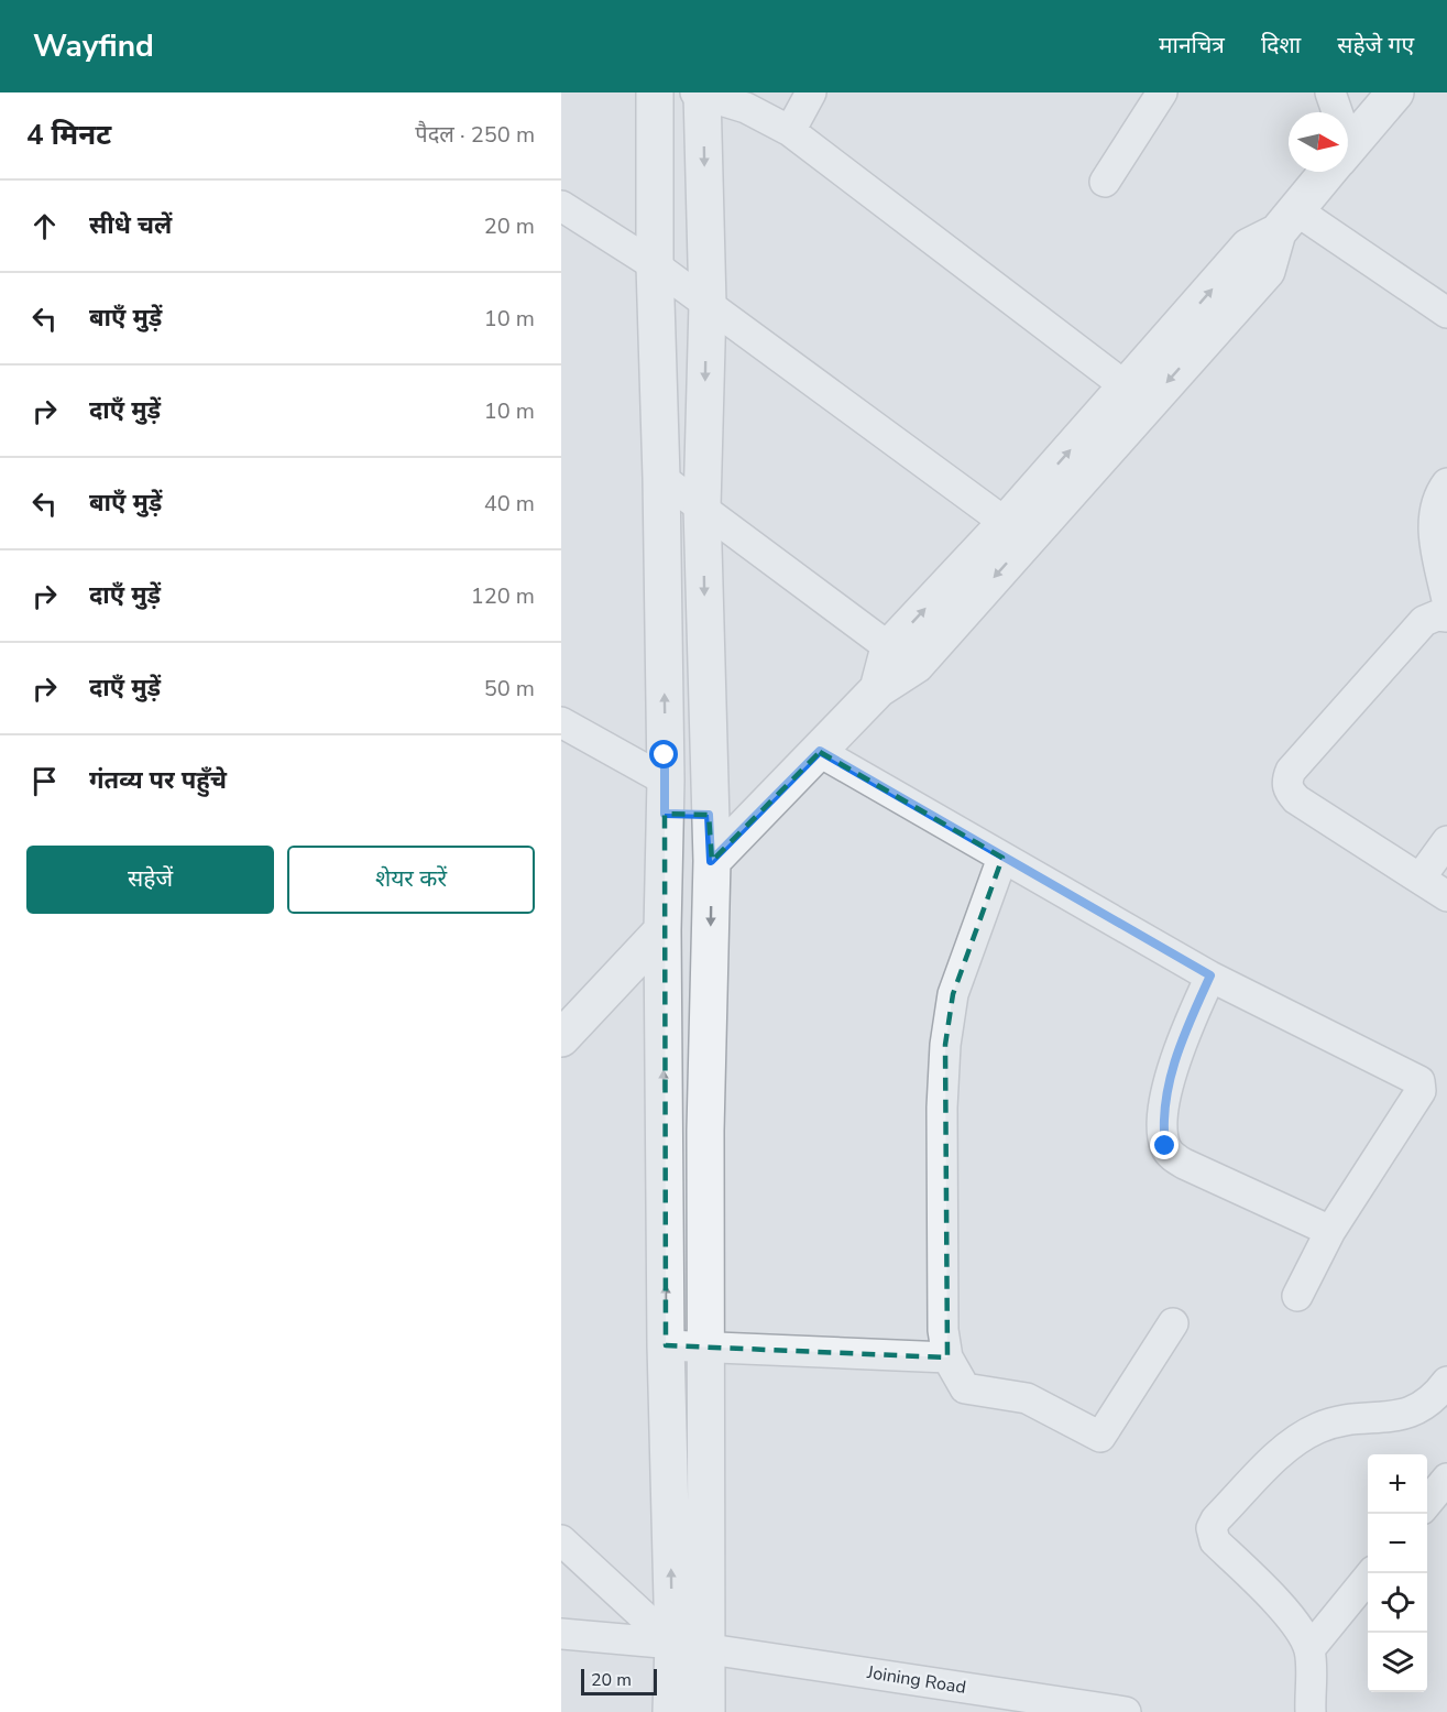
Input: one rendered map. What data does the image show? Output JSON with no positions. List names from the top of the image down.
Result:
{
  "streets": {
    "street": ["Joining Road"]
  },
  "scale_bar": "20 m",
  "north": "right",
  "page": {
    "header": "Wayfind",
    "nav": ["मानचित्र", "दिशा", "सहेजे गए"],
    "heading": ["4 मिनट", "पैदल · 250 m"],
    "list": [
      ["सीधे चलें", "20 m"],
      ["बाएँ मुड़ें", "10 m"],
      ["दाएँ मुड़ें", "10 m"],
      ["बाएँ मुड़ें", "40 m"],
      ["दाएँ मुड़ें", "120 m"],
      ["दाएँ मुड़ें", "50 m"],
      "गंतव्य पर पहुँचे"
    ],
    "buttons": ["सहेजें", "शेयर करें"],
    "map_buttons": ["+", "−"],
    "scale": "20 m"
  }
}
